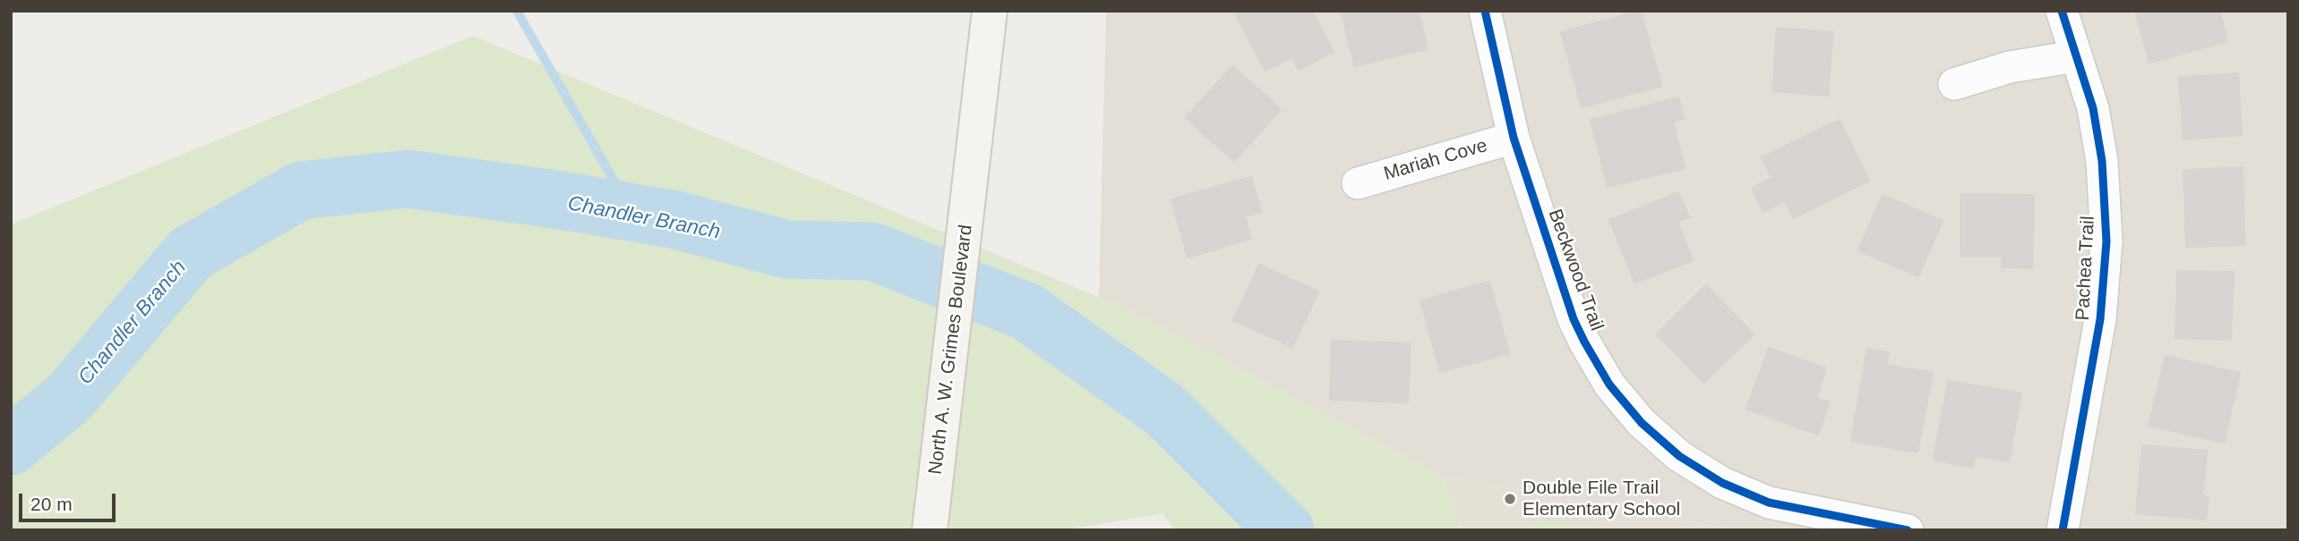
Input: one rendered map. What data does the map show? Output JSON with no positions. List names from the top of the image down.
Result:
{
  "streets": {
    "main road": ["North A. W. Grimes Boulevard"],
    "street": ["Mariah Cove", "Pachea Trail", "Beckwood Trail"]
  },
  "crossings": [
    ["Mariah Cove", "Beckwood Trail"]
  ],
  "water": ["Chandler Branch"],
  "places": ["Double File Trail Elementary School"],
  "scale_bar": "20 m"
}
